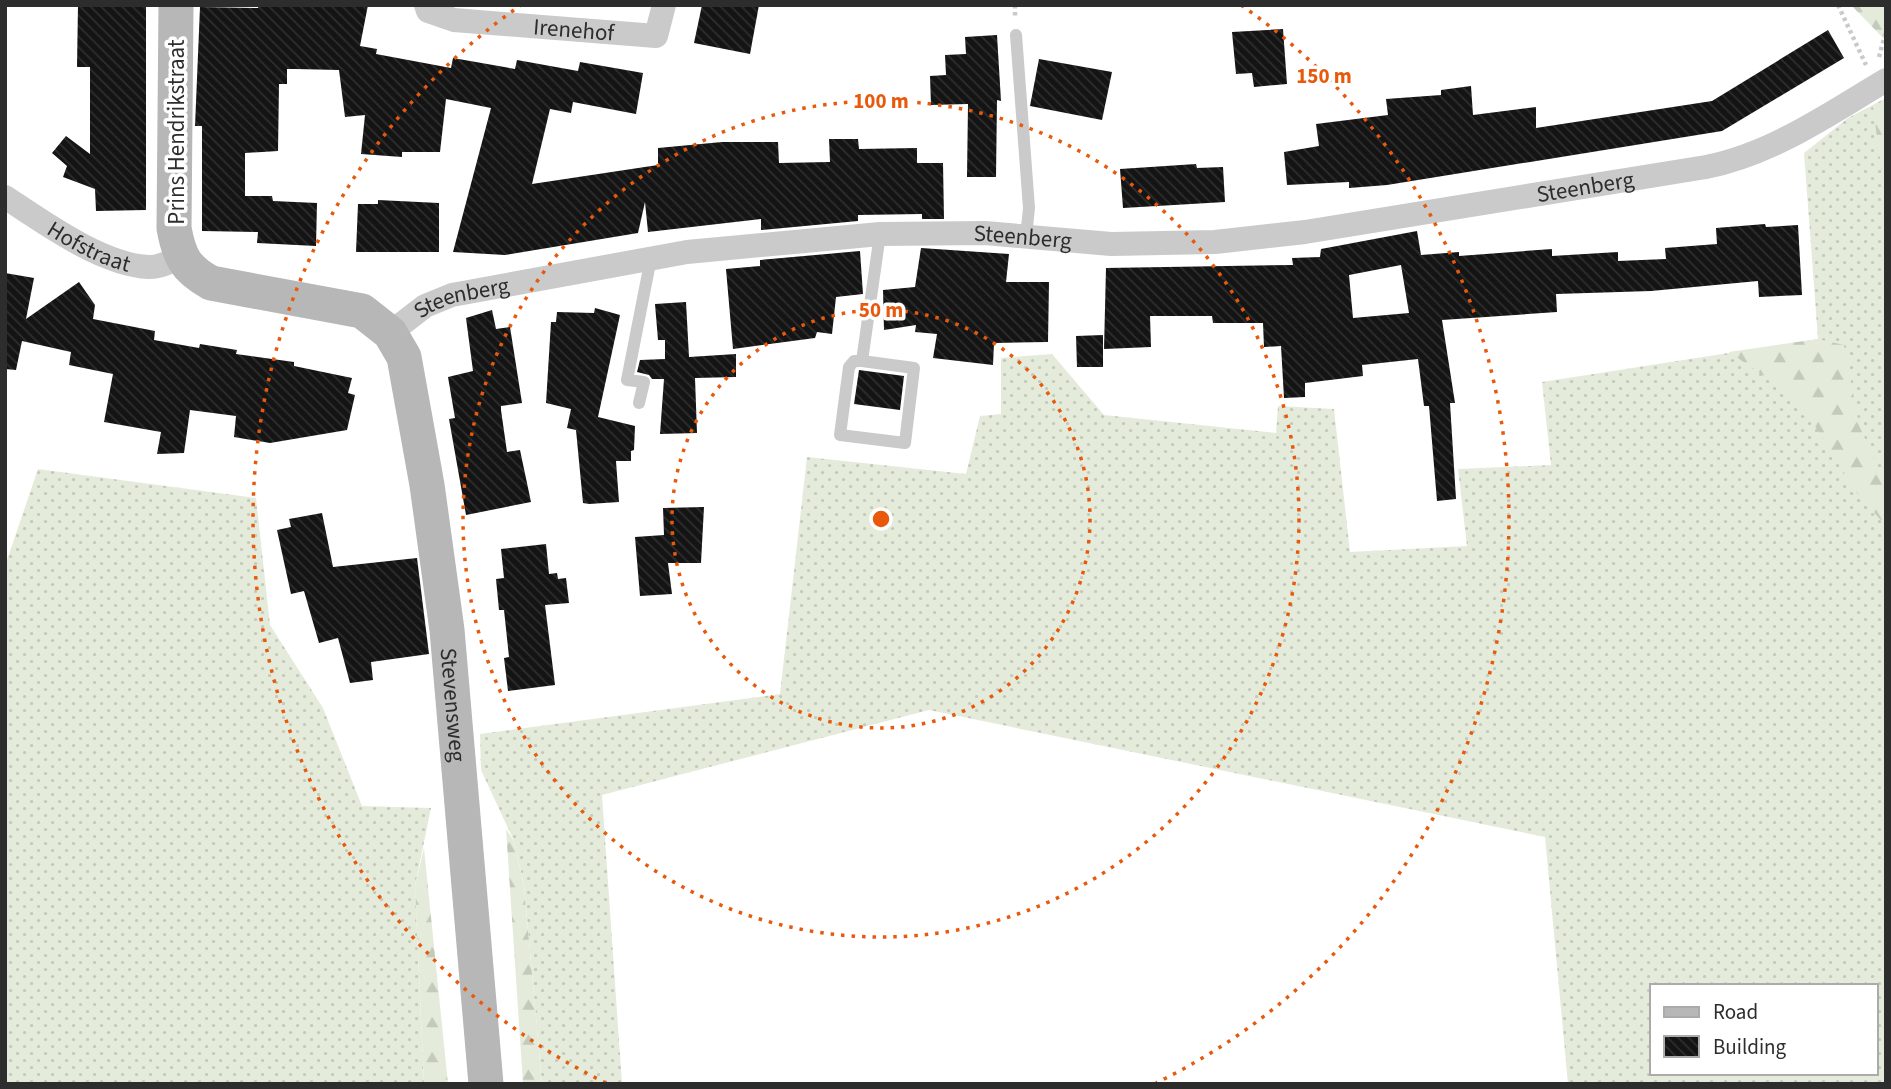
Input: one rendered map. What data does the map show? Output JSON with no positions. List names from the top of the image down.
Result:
{
  "streets": {
    "street": [
      "Irenehof",
      "Prins Hendrikstraat",
      "Steenberg",
      "Hofstraat",
      "Stevensweg"
    ]
  },
  "crossings": [
    ["Prins Hendrikstraat", "Steenberg"],
    ["Prins Hendrikstraat", "Hofstraat"],
    ["Steenberg", "Hofstraat"],
    ["Steenberg", "Stevensweg"]
  ],
  "legend": ["Road", "Building"],
  "rings": ["150 m", "100 m", "50 m"]
}
